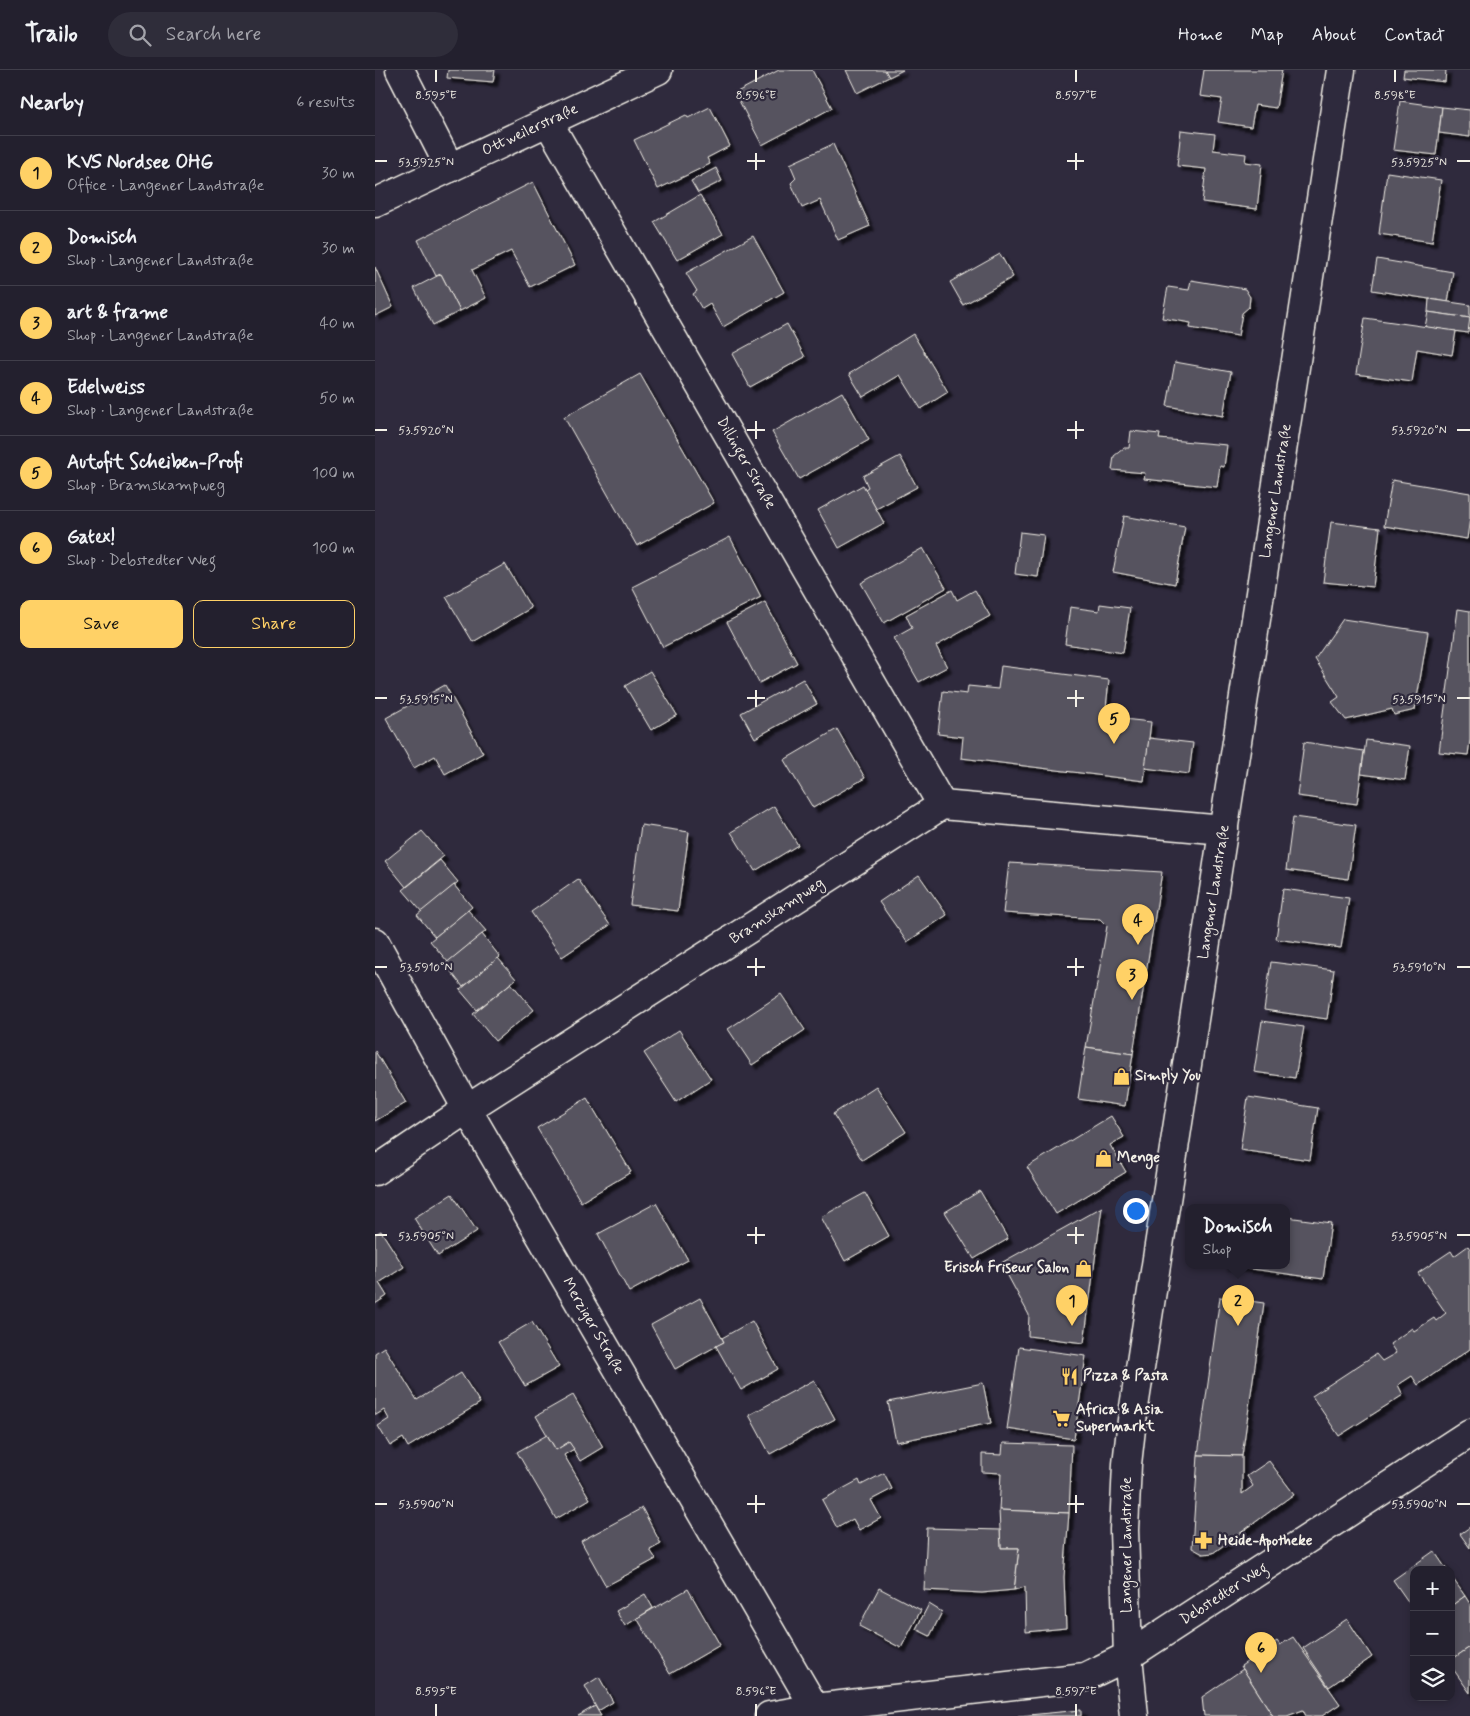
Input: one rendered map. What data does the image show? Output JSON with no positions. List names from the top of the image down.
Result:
{
  "streets": {
    "street": [
      "Ottweilerstraße",
      "Dillinger Straße",
      "Langener Landstraße",
      "Bramskampweg",
      "Merziger Straße",
      "Debstedter Weg"
    ]
  },
  "crossings": [
    ["Ottweilerstraße", "Dillinger Straße"],
    ["Dillinger Straße", "Bramskampweg"],
    ["Langener Landstraße", "Debstedter Weg"],
    ["Bramskampweg", "Merziger Straße"],
    ["Merziger Straße", "Debstedter Weg"]
  ],
  "places": {
    "shop": ["Simply You", "Menge", "Erisch Friseur Salon"],
    "restaurant": ["Pizza & Pasta"],
    "supermarket": ["Africa & Asia Supermarkt"],
    "pharmacy": ["Heide-Apotheke"]
  },
  "page": {
    "header": "Trailo",
    "search": "Search here",
    "nav": [
      "Home",
      "Map",
      "About",
      "Contact"
    ],
    "heading": ["Nearby", "6 results"],
    "list": [
      {
        "mark": "1",
        "name": "KVS Nordsee OHG",
        "note": "Office · Langener Landstraße",
        "value": "30 m"
      },
      {
        "mark": "2",
        "name": "Domisch",
        "note": "Shop · Langener Landstraße",
        "value": "30 m"
      },
      {
        "mark": "3",
        "name": "art & frame",
        "note": "Shop · Langener Landstraße",
        "value": "40 m"
      },
      {
        "mark": "4",
        "name": "Edelweiss",
        "note": "Shop · Langener Landstraße",
        "value": "50 m"
      },
      {
        "mark": "5",
        "name": "Autofit Scheiben-Profi",
        "note": "Shop · Bramskampweg",
        "value": "100 m"
      },
      {
        "mark": "6",
        "name": "Gatex!",
        "note": "Shop · Debstedter Weg",
        "value": "100 m"
      }
    ],
    "buttons": ["Save", "Share"],
    "pins": [
      "5",
      "4",
      "3",
      "1",
      "2",
      "6"
    ],
    "popup": ["Domisch", "Shop"],
    "map_buttons": ["+", "−"]
  },
  "coordinates": [
    "8.595°E",
    "8.596°E",
    "8.597°E",
    "8.598°E",
    "53.5925°N",
    "53.5920°N",
    "53.5915°N",
    "53.5910°N",
    "53.5905°N",
    "53.5900°N"
  ]
}
